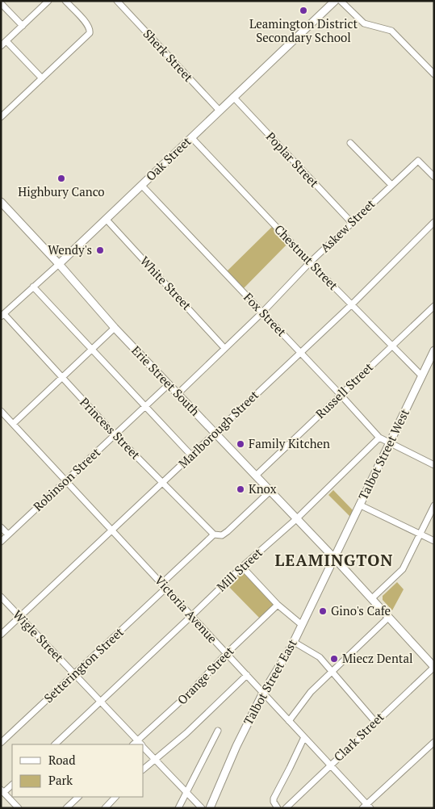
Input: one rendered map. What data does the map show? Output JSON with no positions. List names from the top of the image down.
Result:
{
  "streets": {
    "main road": [
      "Oak Street",
      "Erie Street South",
      "Talbot Street West",
      "Talbot Street East"
    ],
    "street": [
      "Sherk Street",
      "Poplar Street",
      "Askew Street",
      "Chestnut Street",
      "White Street",
      "Fox Street",
      "Russell Street",
      "Princess Street",
      "Marlborough Street",
      "Robinson Street",
      "Mill Street",
      "Victoria Avenue",
      "Wigle Street",
      "Setterington Street",
      "Orange Street",
      "Clark Street"
    ]
  },
  "crossings": [
    ["Sherk Street", "Oak Street"],
    ["Oak Street", "Poplar Street"],
    ["Oak Street", "Chestnut Street"],
    ["Oak Street", "White Street"],
    ["Oak Street", "Fox Street"],
    ["Oak Street", "Erie Street South"],
    ["Oak Street", "Princess Street"],
    ["Poplar Street", "Askew Street"],
    ["Askew Street", "Chestnut Street"],
    ["Askew Street", "White Street"],
    ["Askew Street", "Fox Street"],
    ["Askew Street", "Erie Street South"],
    ["Chestnut Street", "Russell Street"],
    ["Chestnut Street", "Marlborough Street"],
    ["Chestnut Street", "Talbot Street West"],
    ["Fox Street", "Russell Street"],
    ["Fox Street", "Marlborough Street"],
    ["Fox Street", "Talbot Street West"],
    ["Fox Street", "Mill Street"],
    ["Erie Street South", "Russell Street"],
    ["Erie Street South", "Marlborough Street"],
    ["Erie Street South", "Talbot Street West"],
    ["Erie Street South", "Robinson Street"],
    ["Erie Street South", "Mill Street"],
    ["Erie Street South", "Talbot Street East"],
    ["Erie Street South", "Clark Street"],
    ["Princess Street", "Marlborough Street"],
    ["Princess Street", "Robinson Street"],
    ["Princess Street", "Setterington Street"],
    ["Marlborough Street", "Victoria Avenue"],
    ["Marlborough Street", "Wigle Street"],
    ["Talbot Street West", "Talbot Street East"],
    ["Robinson Street", "Victoria Avenue"],
    ["Mill Street", "Victoria Avenue"],
    ["Mill Street", "Wigle Street"],
    ["Victoria Avenue", "Setterington Street"],
    ["Victoria Avenue", "Orange Street"],
    ["Victoria Avenue", "Talbot Street East"],
    ["Victoria Avenue", "Clark Street"],
    ["Wigle Street", "Setterington Street"],
    ["Wigle Street", "Orange Street"]
  ],
  "districts": ["LEAMINGTON"],
  "places": [
    "Leamington District Secondary School",
    "Highbury Canco",
    "Wendy's",
    "Family Kitchen",
    "Knox",
    "Gino's Cafe",
    "Miecz Dental"
  ],
  "legend": ["Road", "Park"]
}
